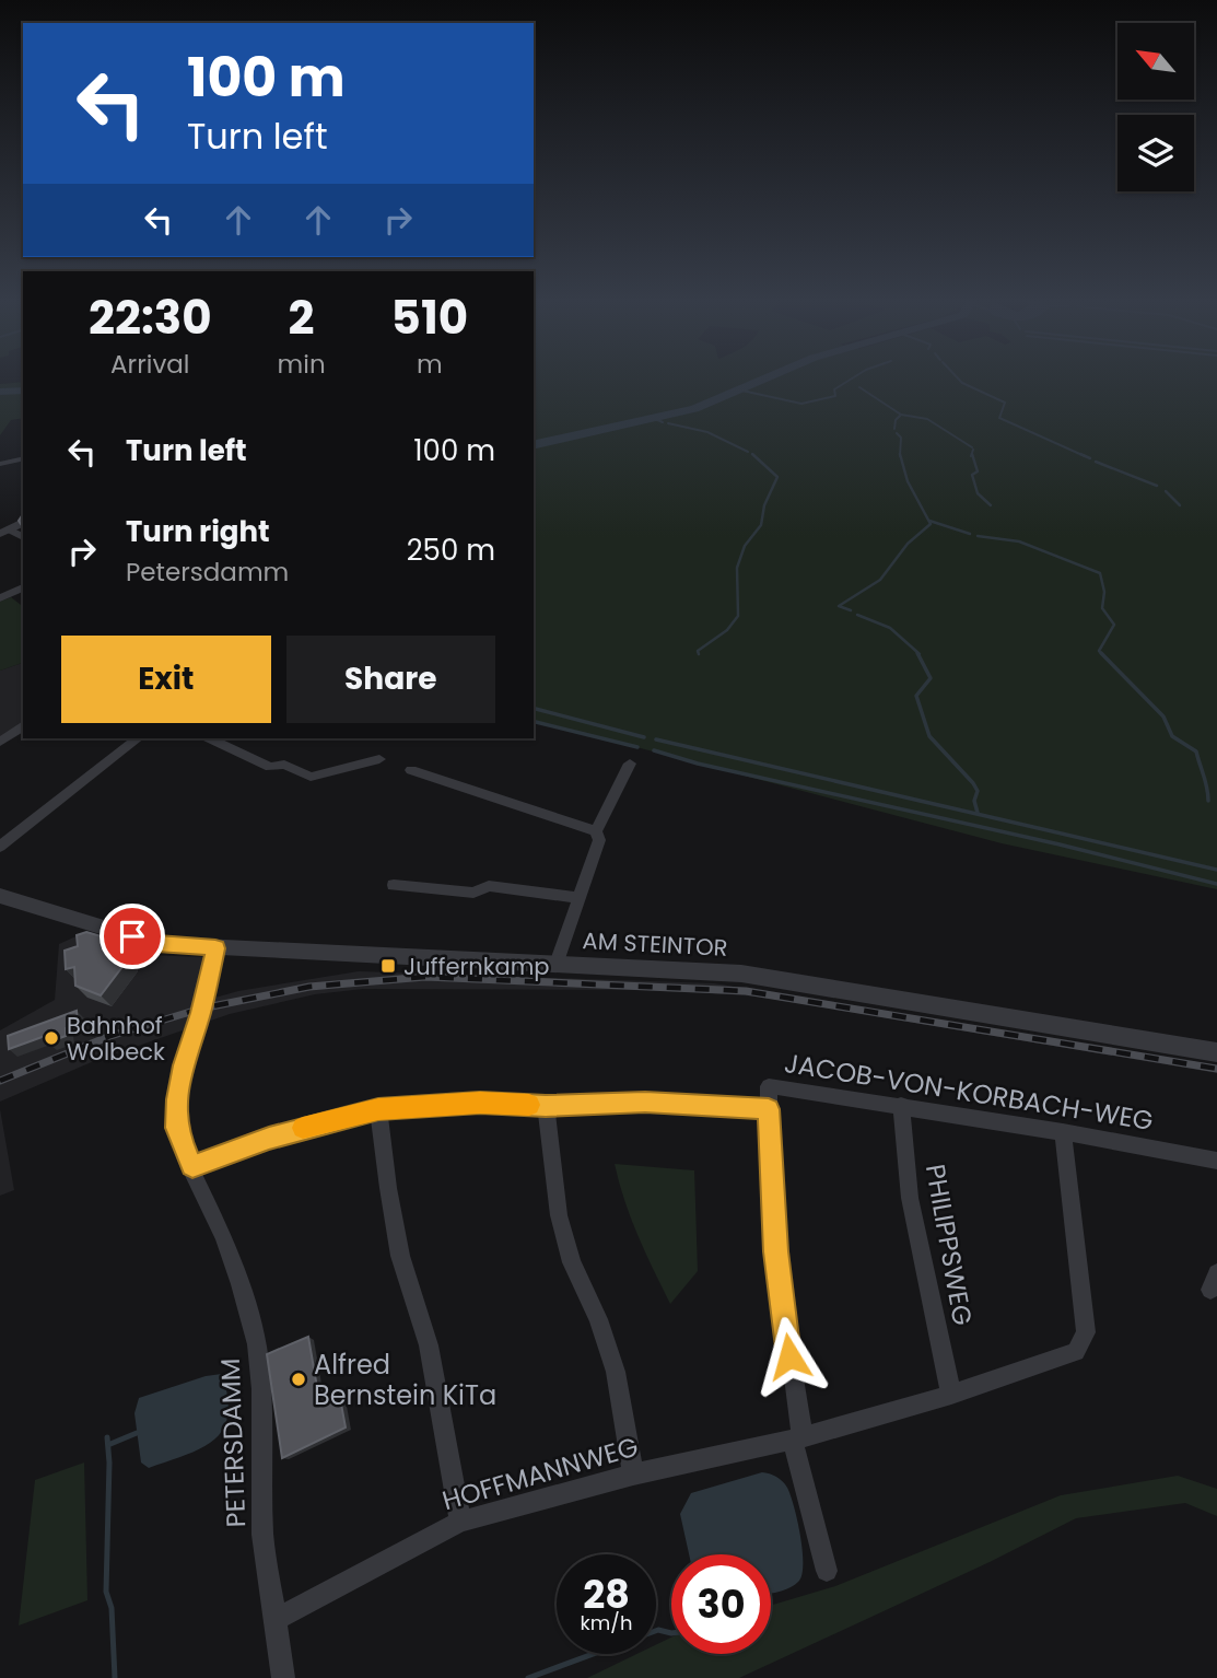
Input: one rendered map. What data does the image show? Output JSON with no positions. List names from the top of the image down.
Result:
{
  "streets": {
    "street": [
      "AM STEINTOR",
      "JACOB-VON-KORBACH-WEG",
      "PHILIPPSWEG",
      "PETERSDAMM",
      "HOFFMANNWEG"
    ]
  },
  "crossings": [
    ["AM STEINTOR", "PETERSDAMM"],
    ["JACOB-VON-KORBACH-WEG", "PHILIPPSWEG"],
    ["JACOB-VON-KORBACH-WEG", "PETERSDAMM"],
    ["JACOB-VON-KORBACH-WEG", "HOFFMANNWEG"],
    ["PHILIPPSWEG", "HOFFMANNWEG"],
    ["PETERSDAMM", "HOFFMANNWEG"]
  ],
  "places": {
    "transit": ["Juffernkamp"],
    "other": ["Bahnhof Wolbeck", "Alfred Bernstein KiTa"]
  },
  "north": "top left",
  "page": {
    "turn": ["100 m", "Turn left"],
    "eta": [
      "22:30",
      "Arrival",
      "2",
      "min",
      "510",
      "m"
    ],
    "list": [
      {
        "name": "Turn left",
        "value": "100 m"
      },
      {
        "name": "Turn right",
        "note": "Petersdamm",
        "value": "250 m"
      }
    ],
    "buttons": ["Exit", "Share"],
    "speed": "28 km/h",
    "limit": "30"
  }
}
